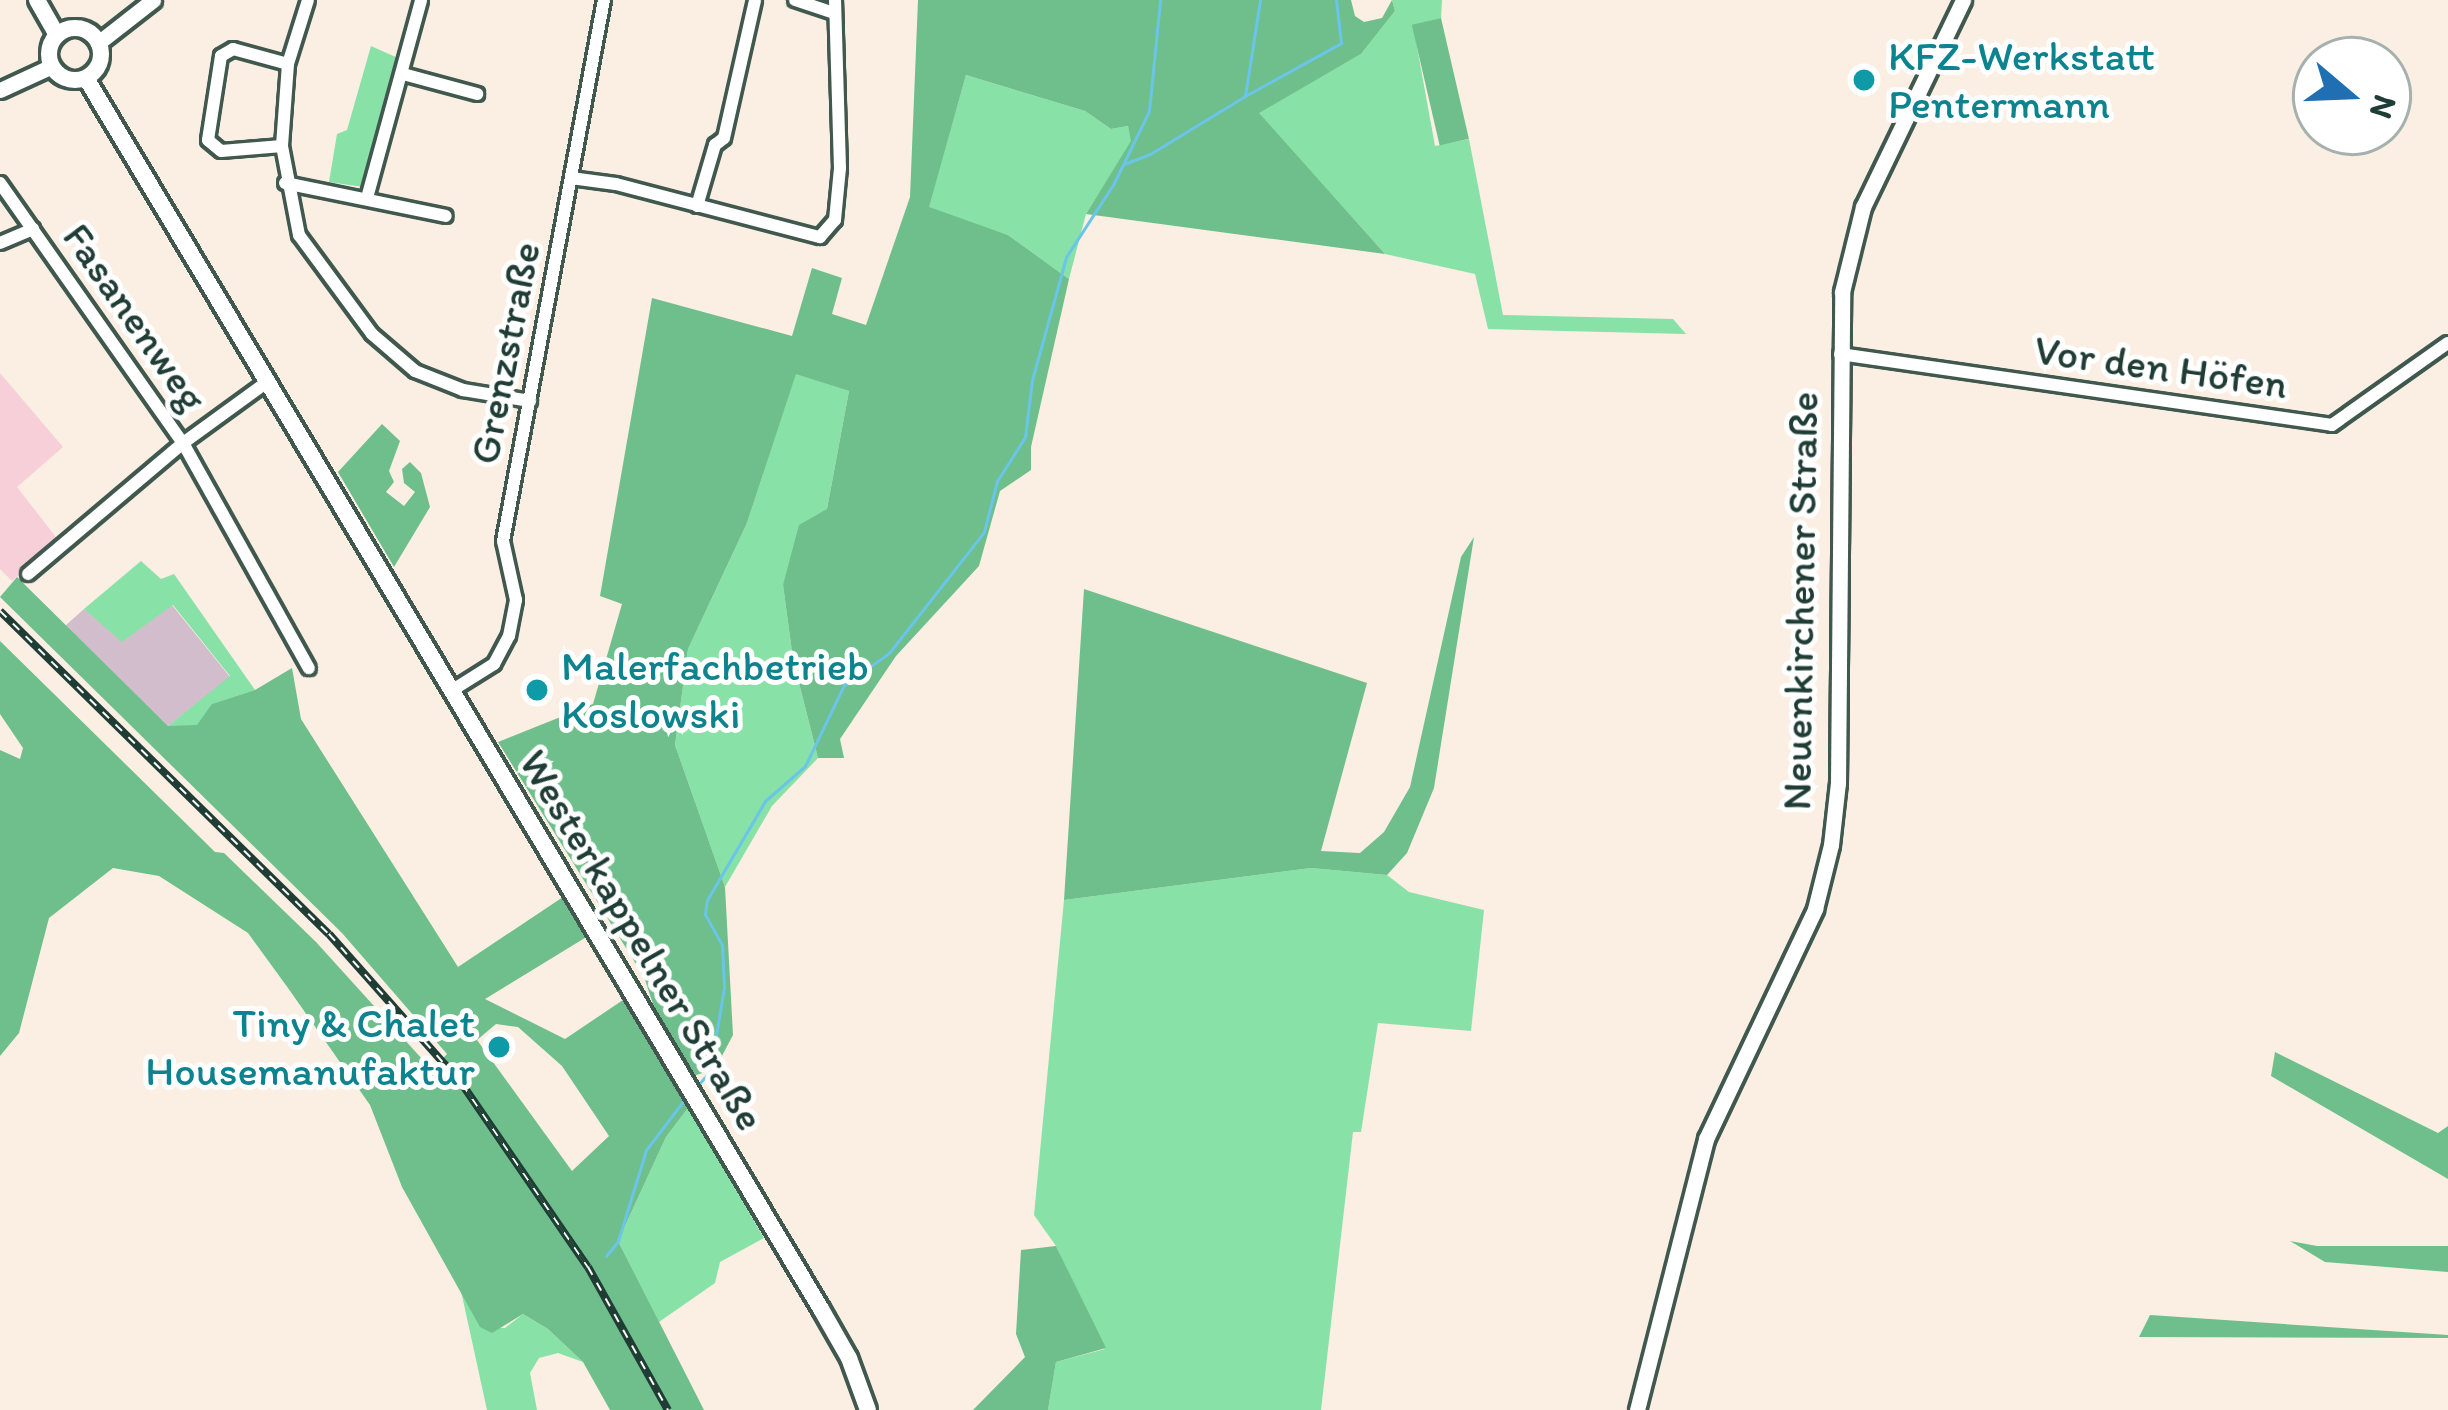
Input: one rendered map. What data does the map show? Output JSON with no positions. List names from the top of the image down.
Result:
{
  "streets": {
    "main road": ["Westerkappelner Straße"],
    "street": [
      "Fasanenweg",
      "Grenzstraße",
      "Vor den Höfen",
      "Neuenkirchener Straße"
    ]
  },
  "crossings": [
    ["Grenzstraße", "Westerkappelner Straße"],
    ["Vor den Höfen", "Neuenkirchener Straße"]
  ],
  "places": ["KFZ-Werkstatt Pentermann", "Malerfachbetrieb Koslowski", "Tiny & Chalet Housemanufaktur"],
  "north": "right"
}
